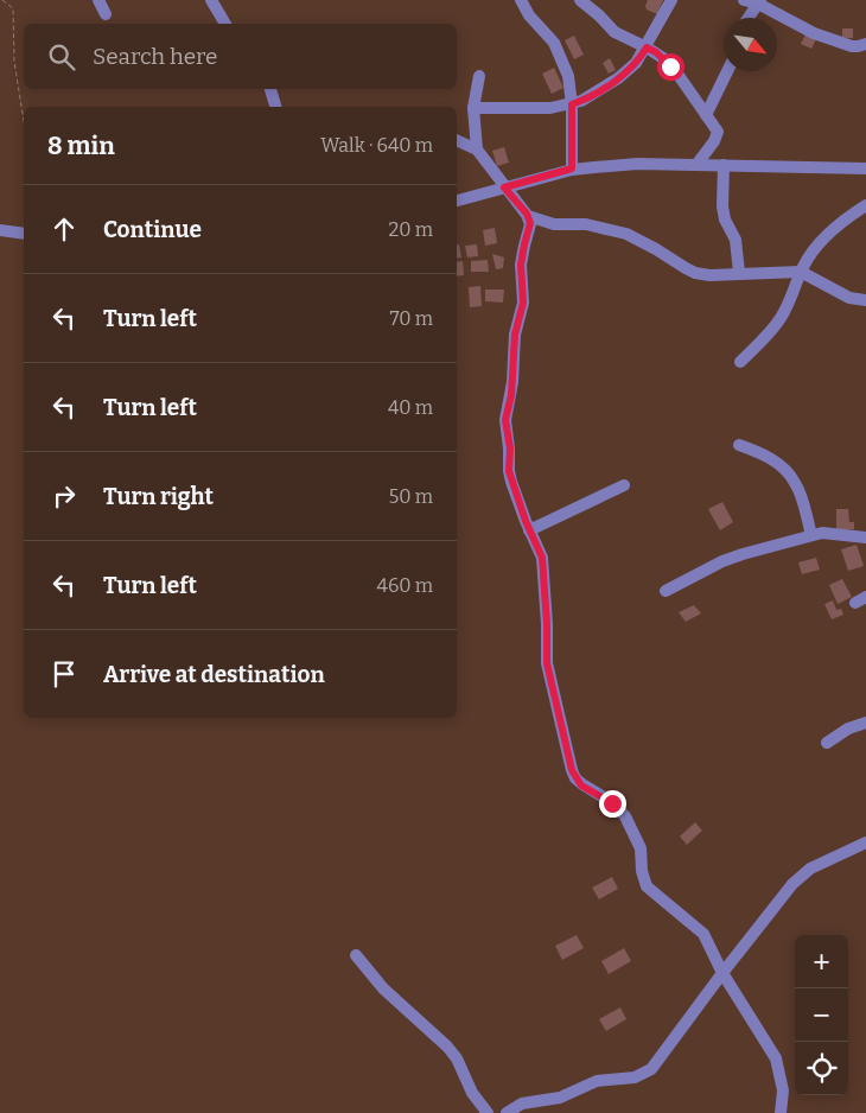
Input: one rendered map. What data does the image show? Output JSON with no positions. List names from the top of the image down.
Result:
{
  "north": "bottom right",
  "page": {
    "search": "Search here",
    "heading": ["8 min", "Walk · 640 m"],
    "list": [
      ["Continue", "20 m"],
      ["Turn left", "70 m"],
      ["Turn left", "40 m"],
      ["Turn right", "50 m"],
      ["Turn left", "460 m"],
      "Arrive at destination"
    ],
    "map_buttons": ["+", "−"]
  }
}
